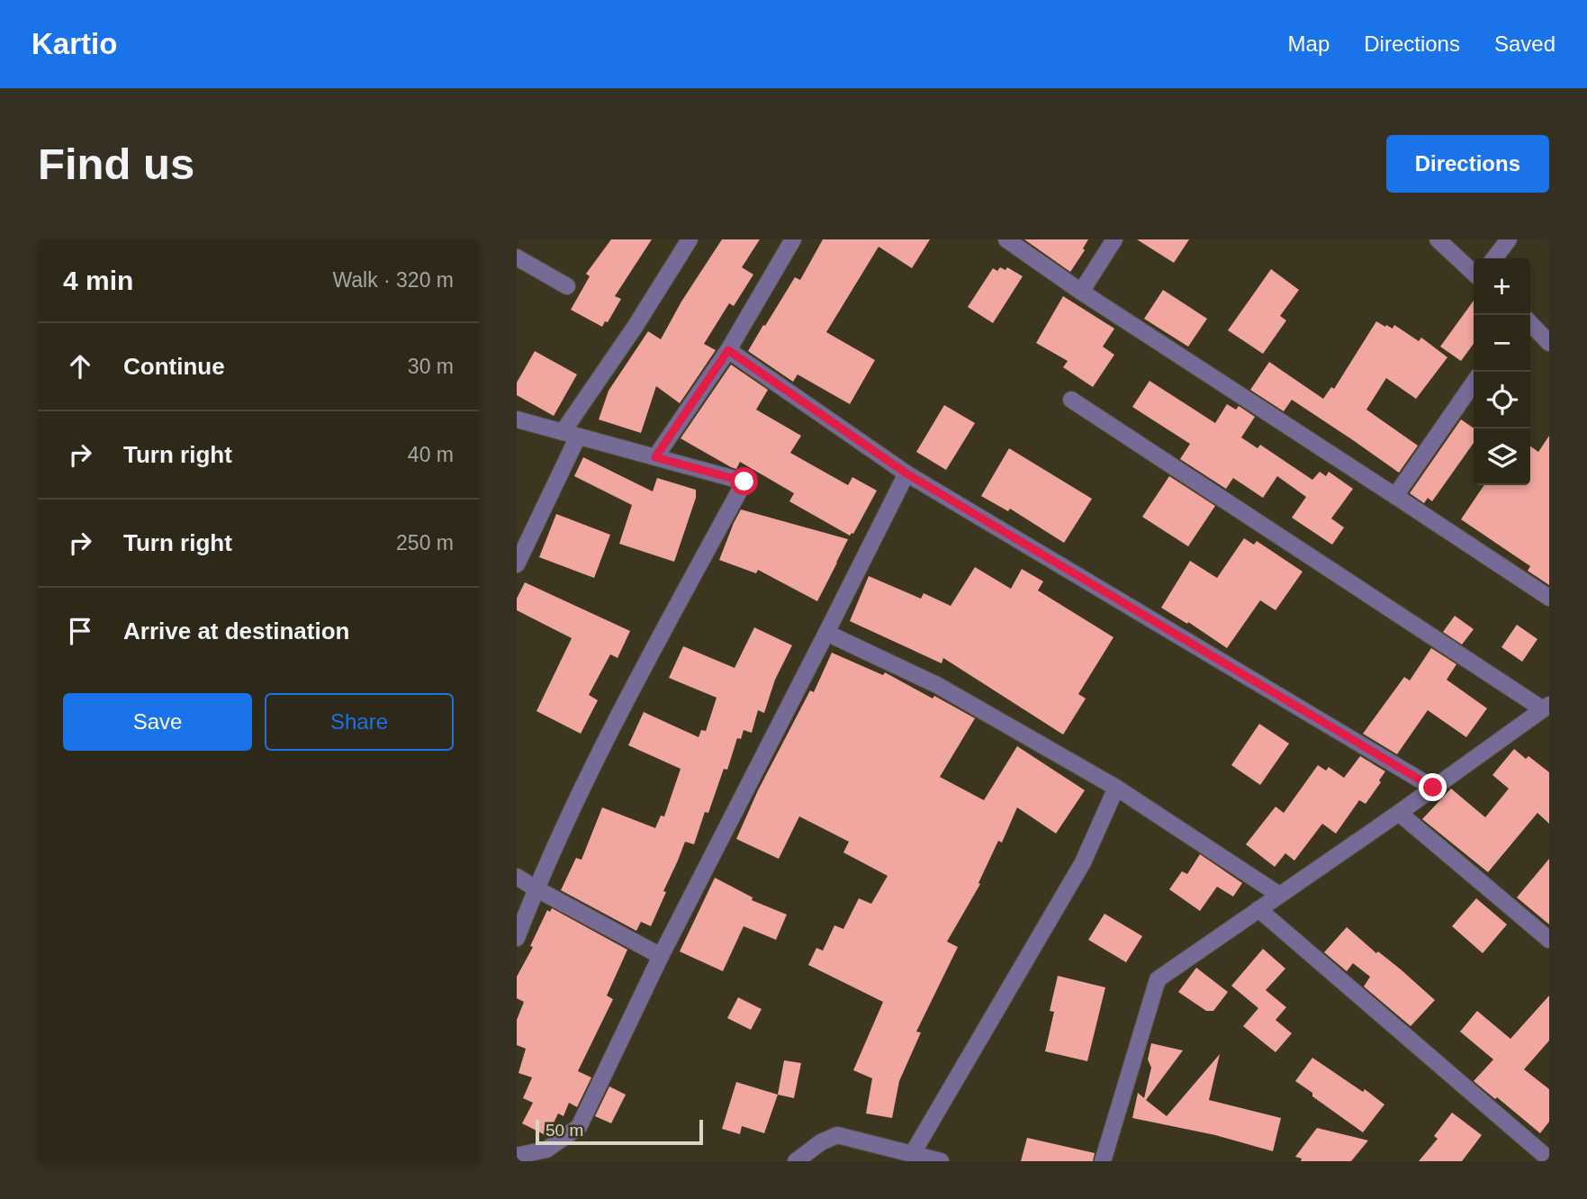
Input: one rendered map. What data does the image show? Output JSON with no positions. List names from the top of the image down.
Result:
{
  "scale_bar": "50 m",
  "page": {
    "header": "Kartio",
    "nav": ["Map", "Directions", "Saved"],
    "buttons": [
      "Directions",
      ["Save", "Share"]
    ],
    "title": "Find us",
    "heading": ["4 min", "Walk · 320 m"],
    "map_buttons": ["+", "−"],
    "list": [
      ["Continue", "30 m"],
      ["Turn right", "40 m"],
      ["Turn right", "250 m"],
      "Arrive at destination"
    ],
    "scale": "50 m"
  }
}
